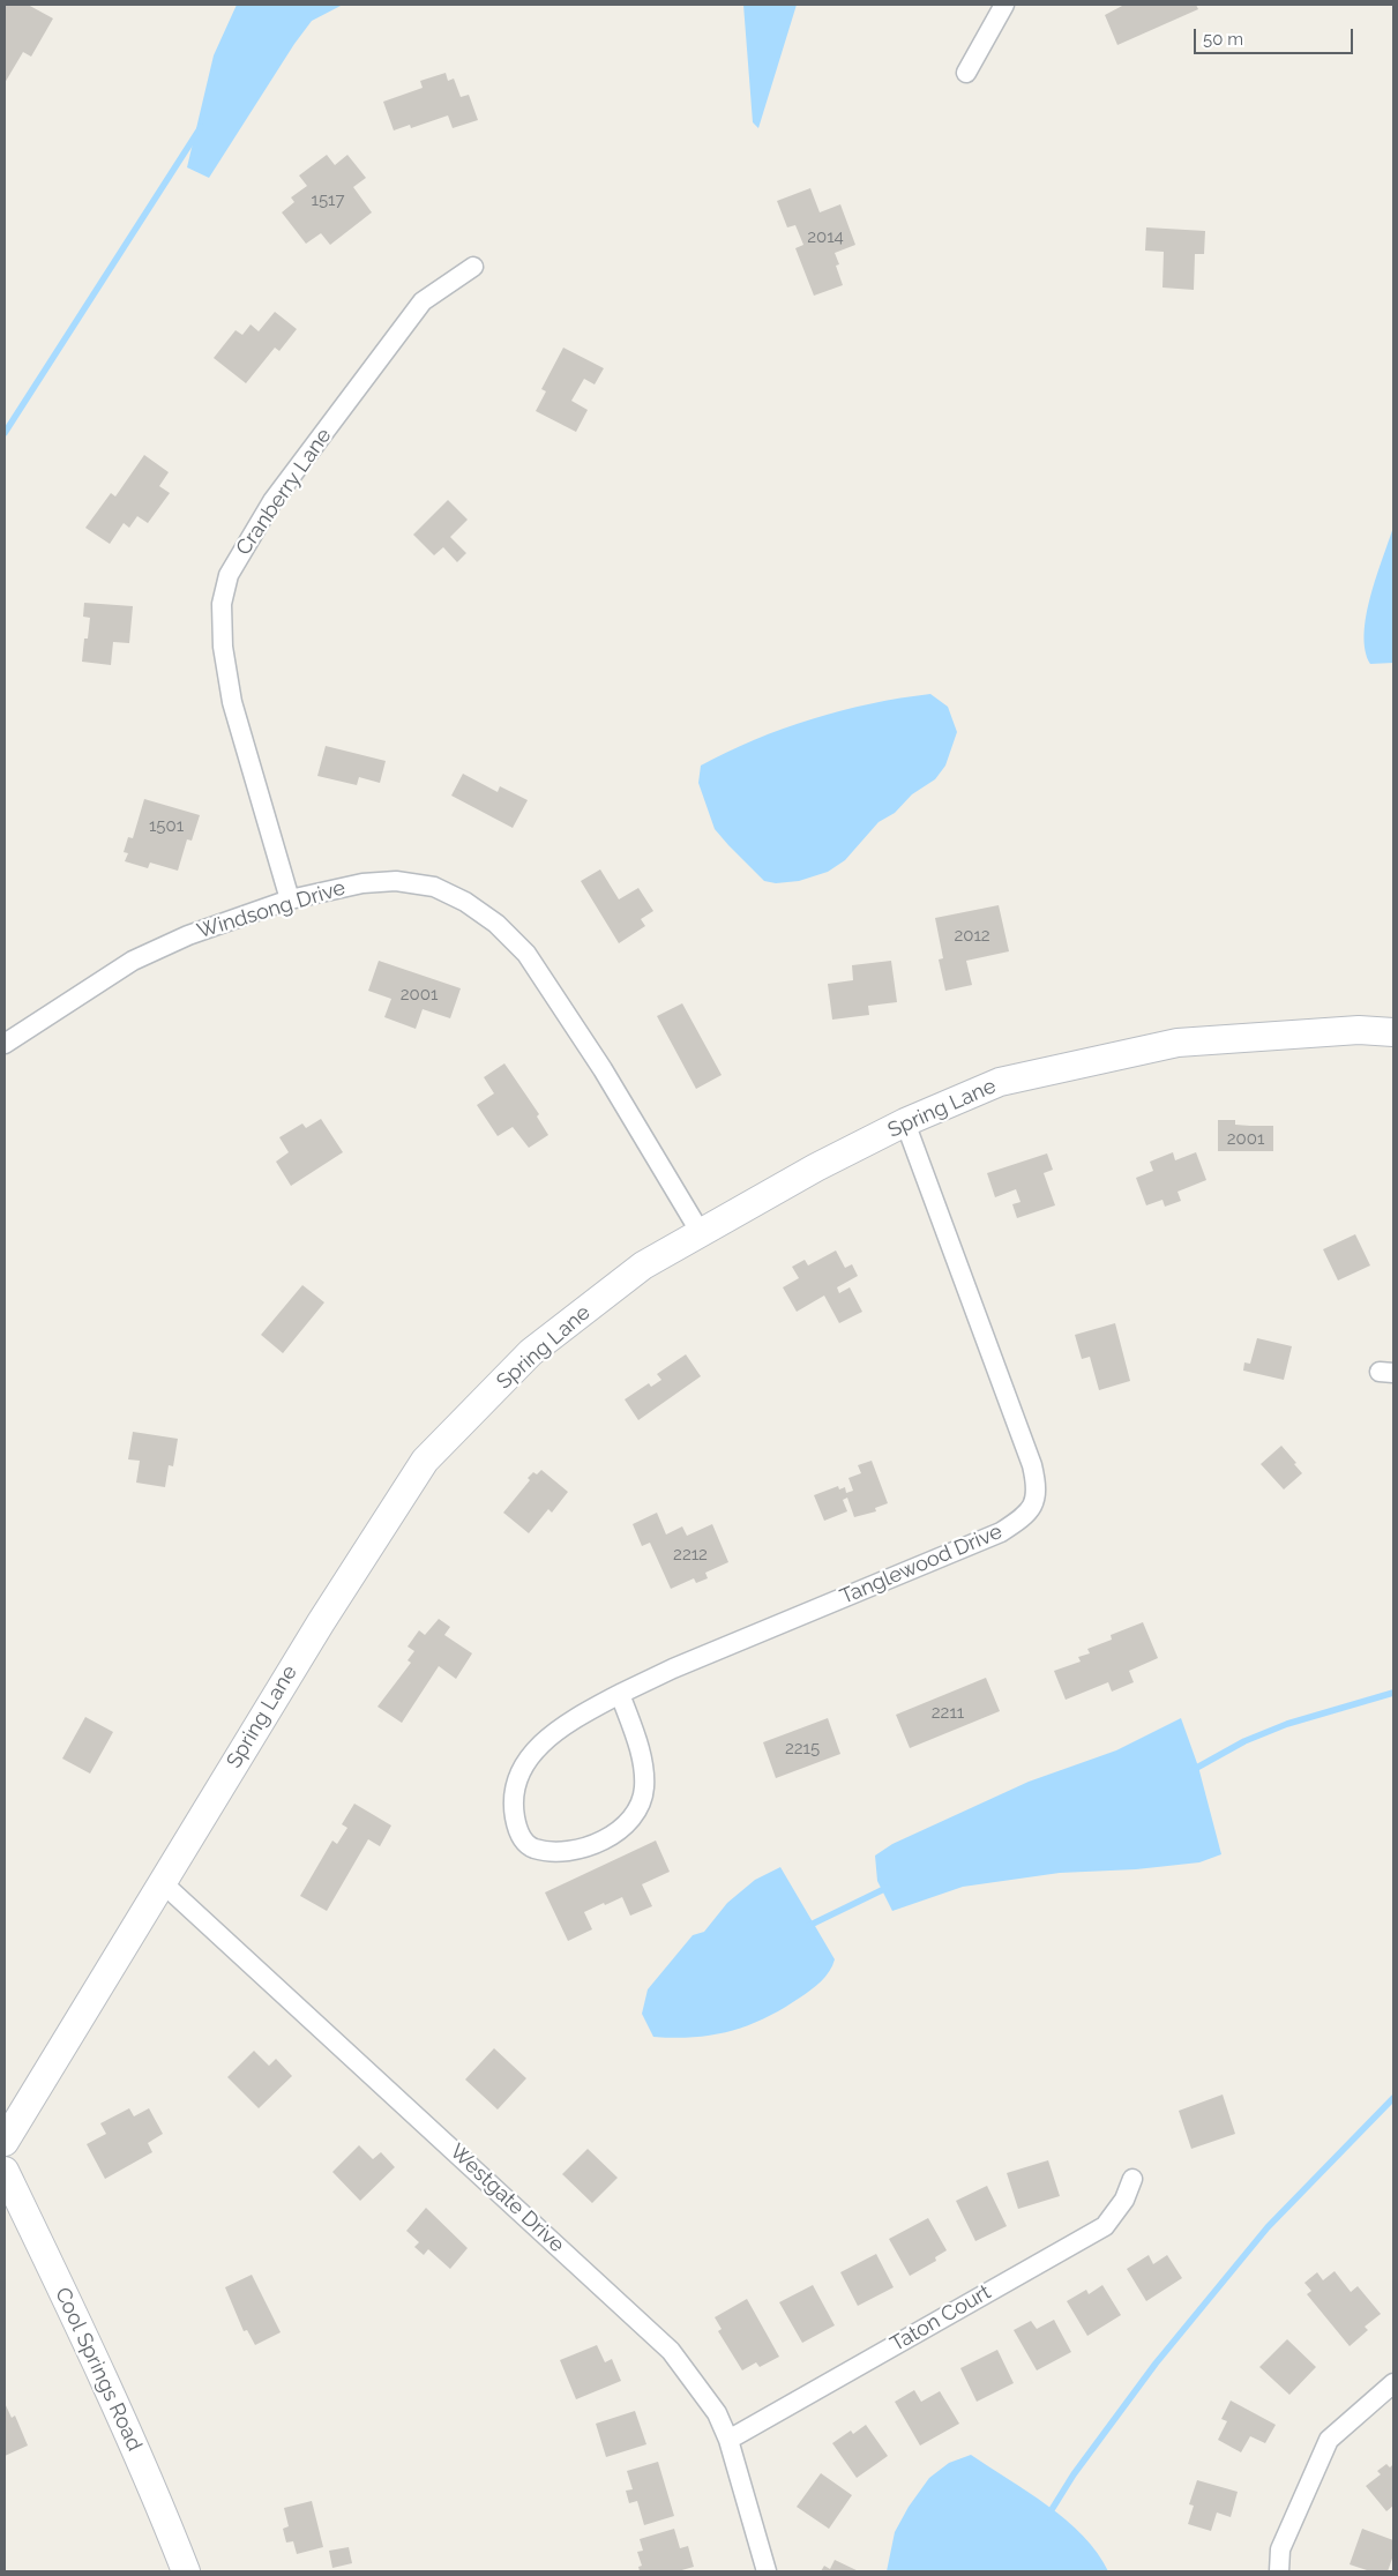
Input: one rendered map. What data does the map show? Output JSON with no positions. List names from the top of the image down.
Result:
{
  "streets": {
    "street": [
      "Cranberry Lane",
      "Windsong Drive",
      "Spring Lane",
      "Tanglewood Drive",
      "Westgate Drive",
      "Taton Court",
      "Cool Springs Road"
    ]
  },
  "crossings": [
    ["Cranberry Lane", "Windsong Drive"],
    ["Windsong Drive", "Spring Lane"],
    ["Spring Lane", "Tanglewood Drive"],
    ["Spring Lane", "Westgate Drive"],
    ["Westgate Drive", "Taton Court"]
  ],
  "house_numbers": [
    "1517",
    "2014",
    "1501",
    "2012",
    "2001",
    "2001",
    "2212",
    "2211",
    "2215"
  ],
  "scale_bar": "50 m"
}
